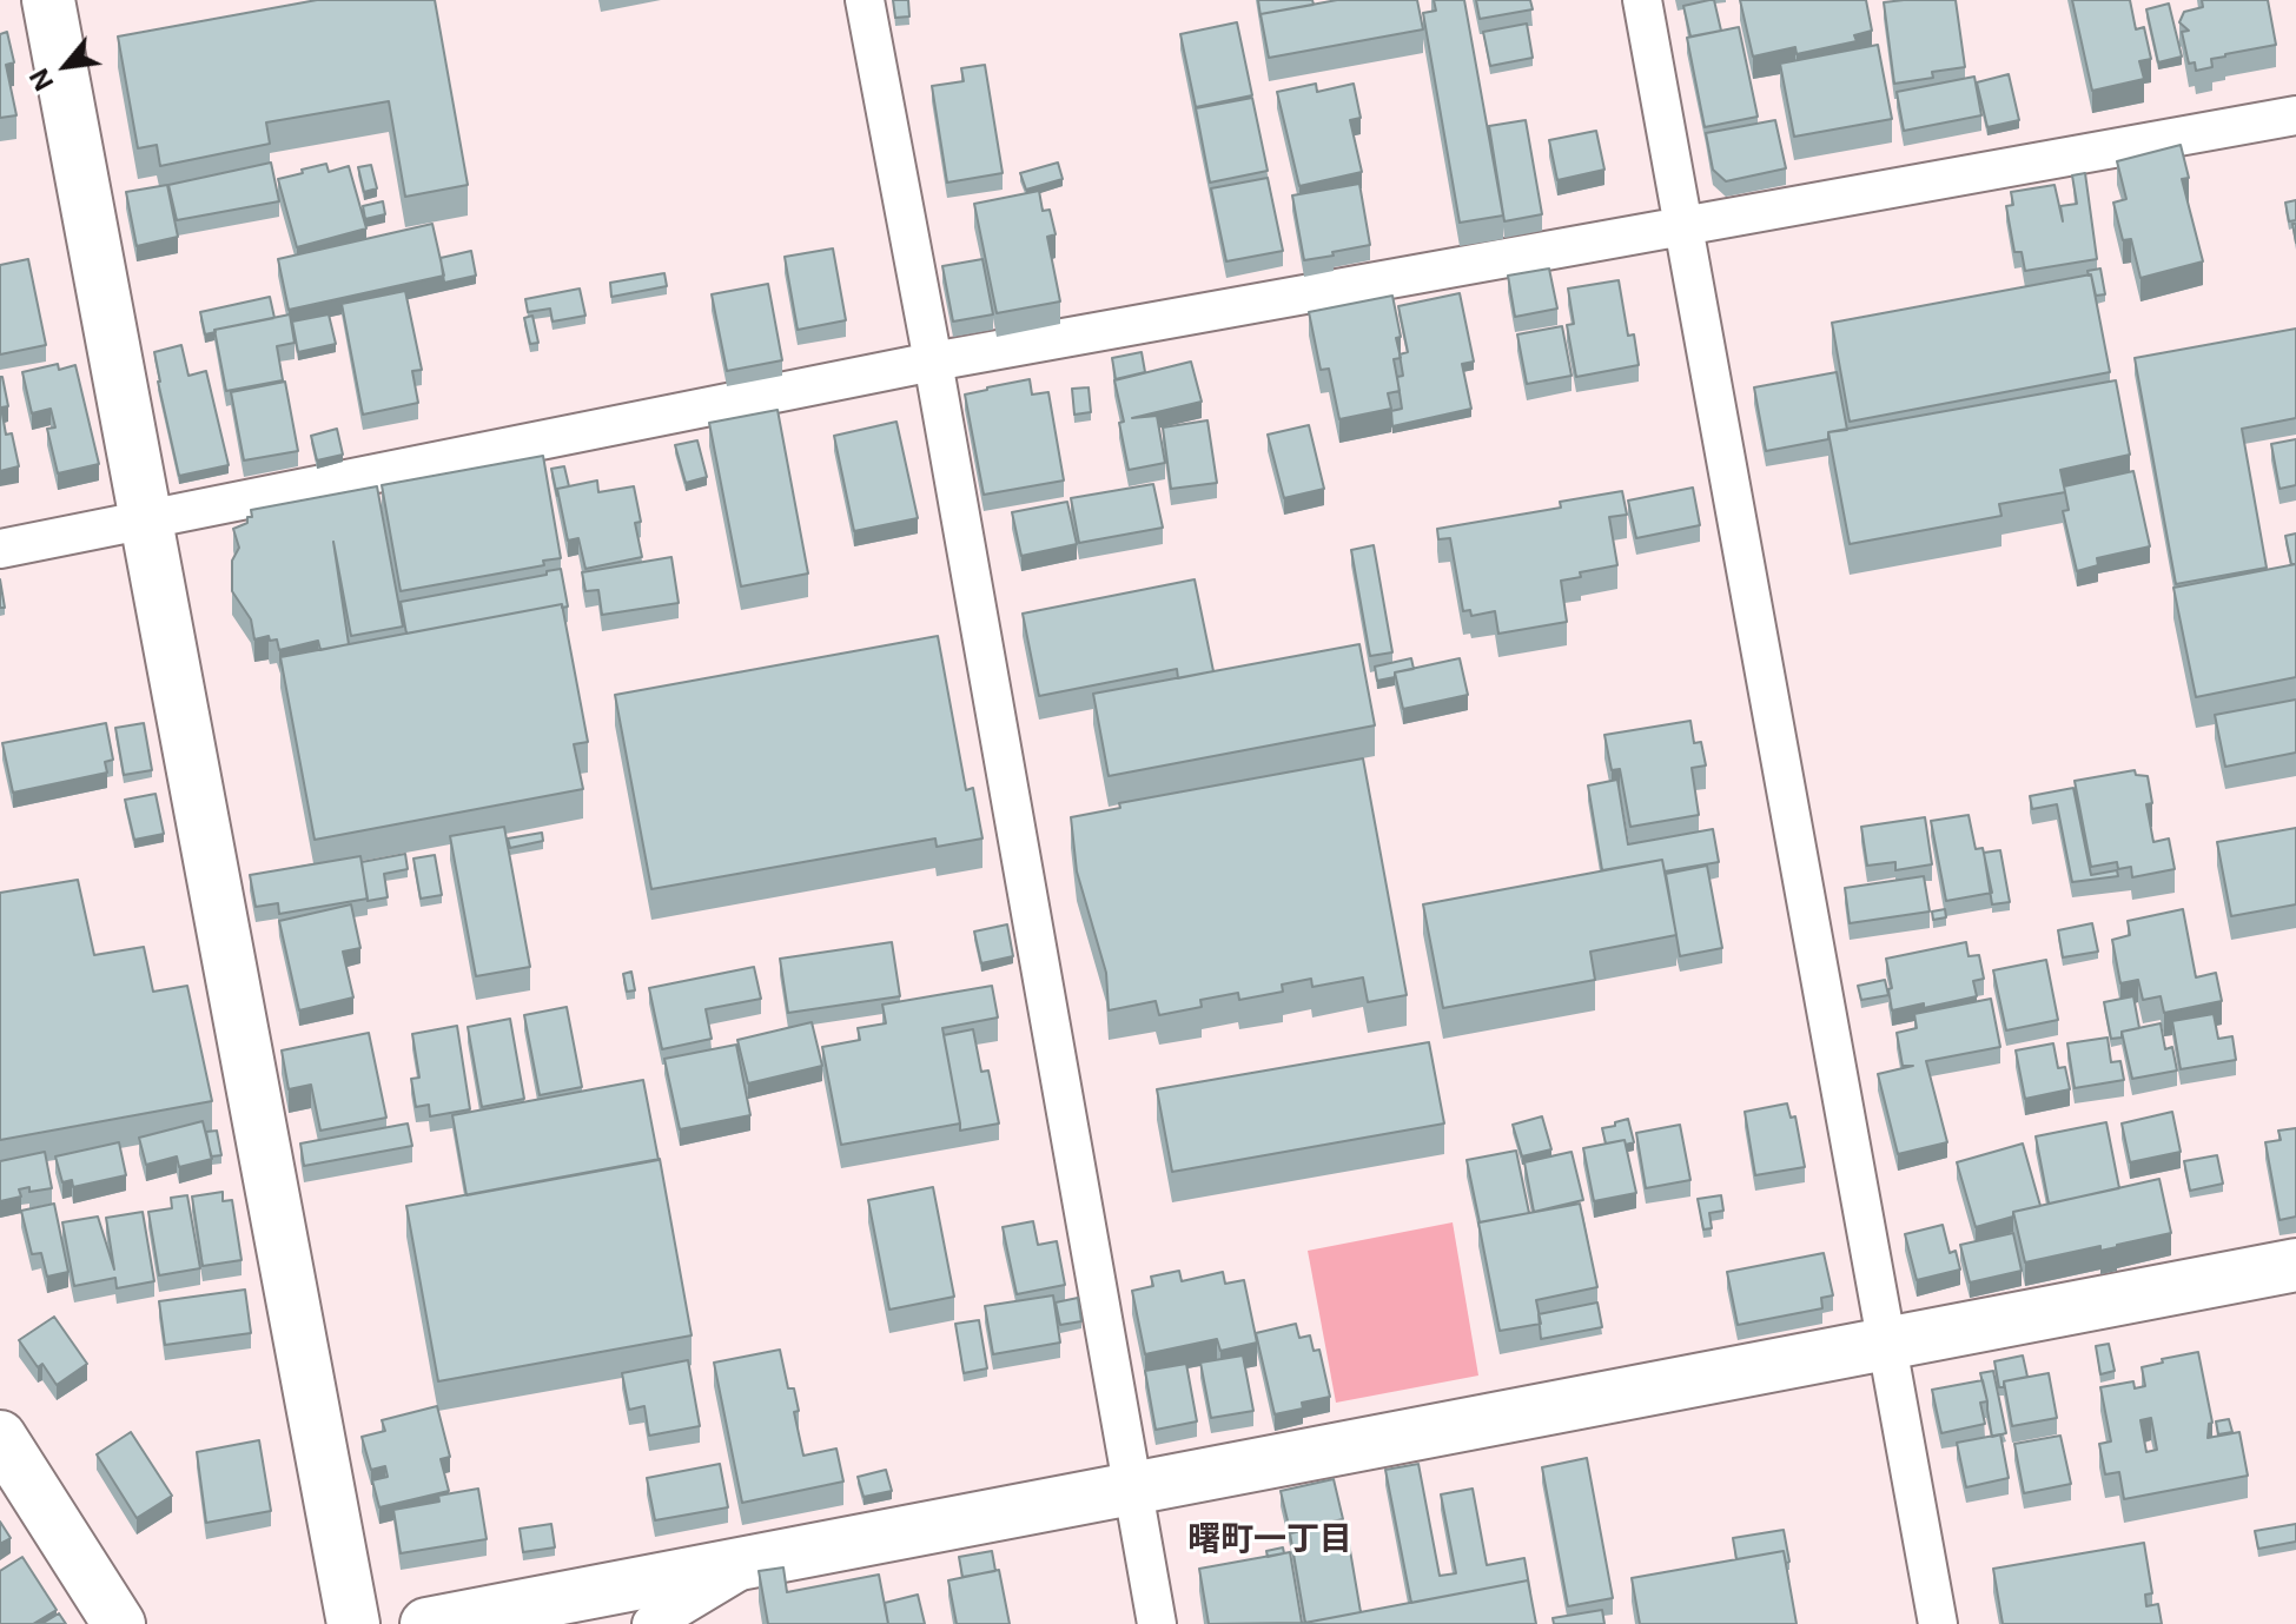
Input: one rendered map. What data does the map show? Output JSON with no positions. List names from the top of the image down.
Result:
{
  "districts": ["曙町一丁目"],
  "north": "bottom left"
}
